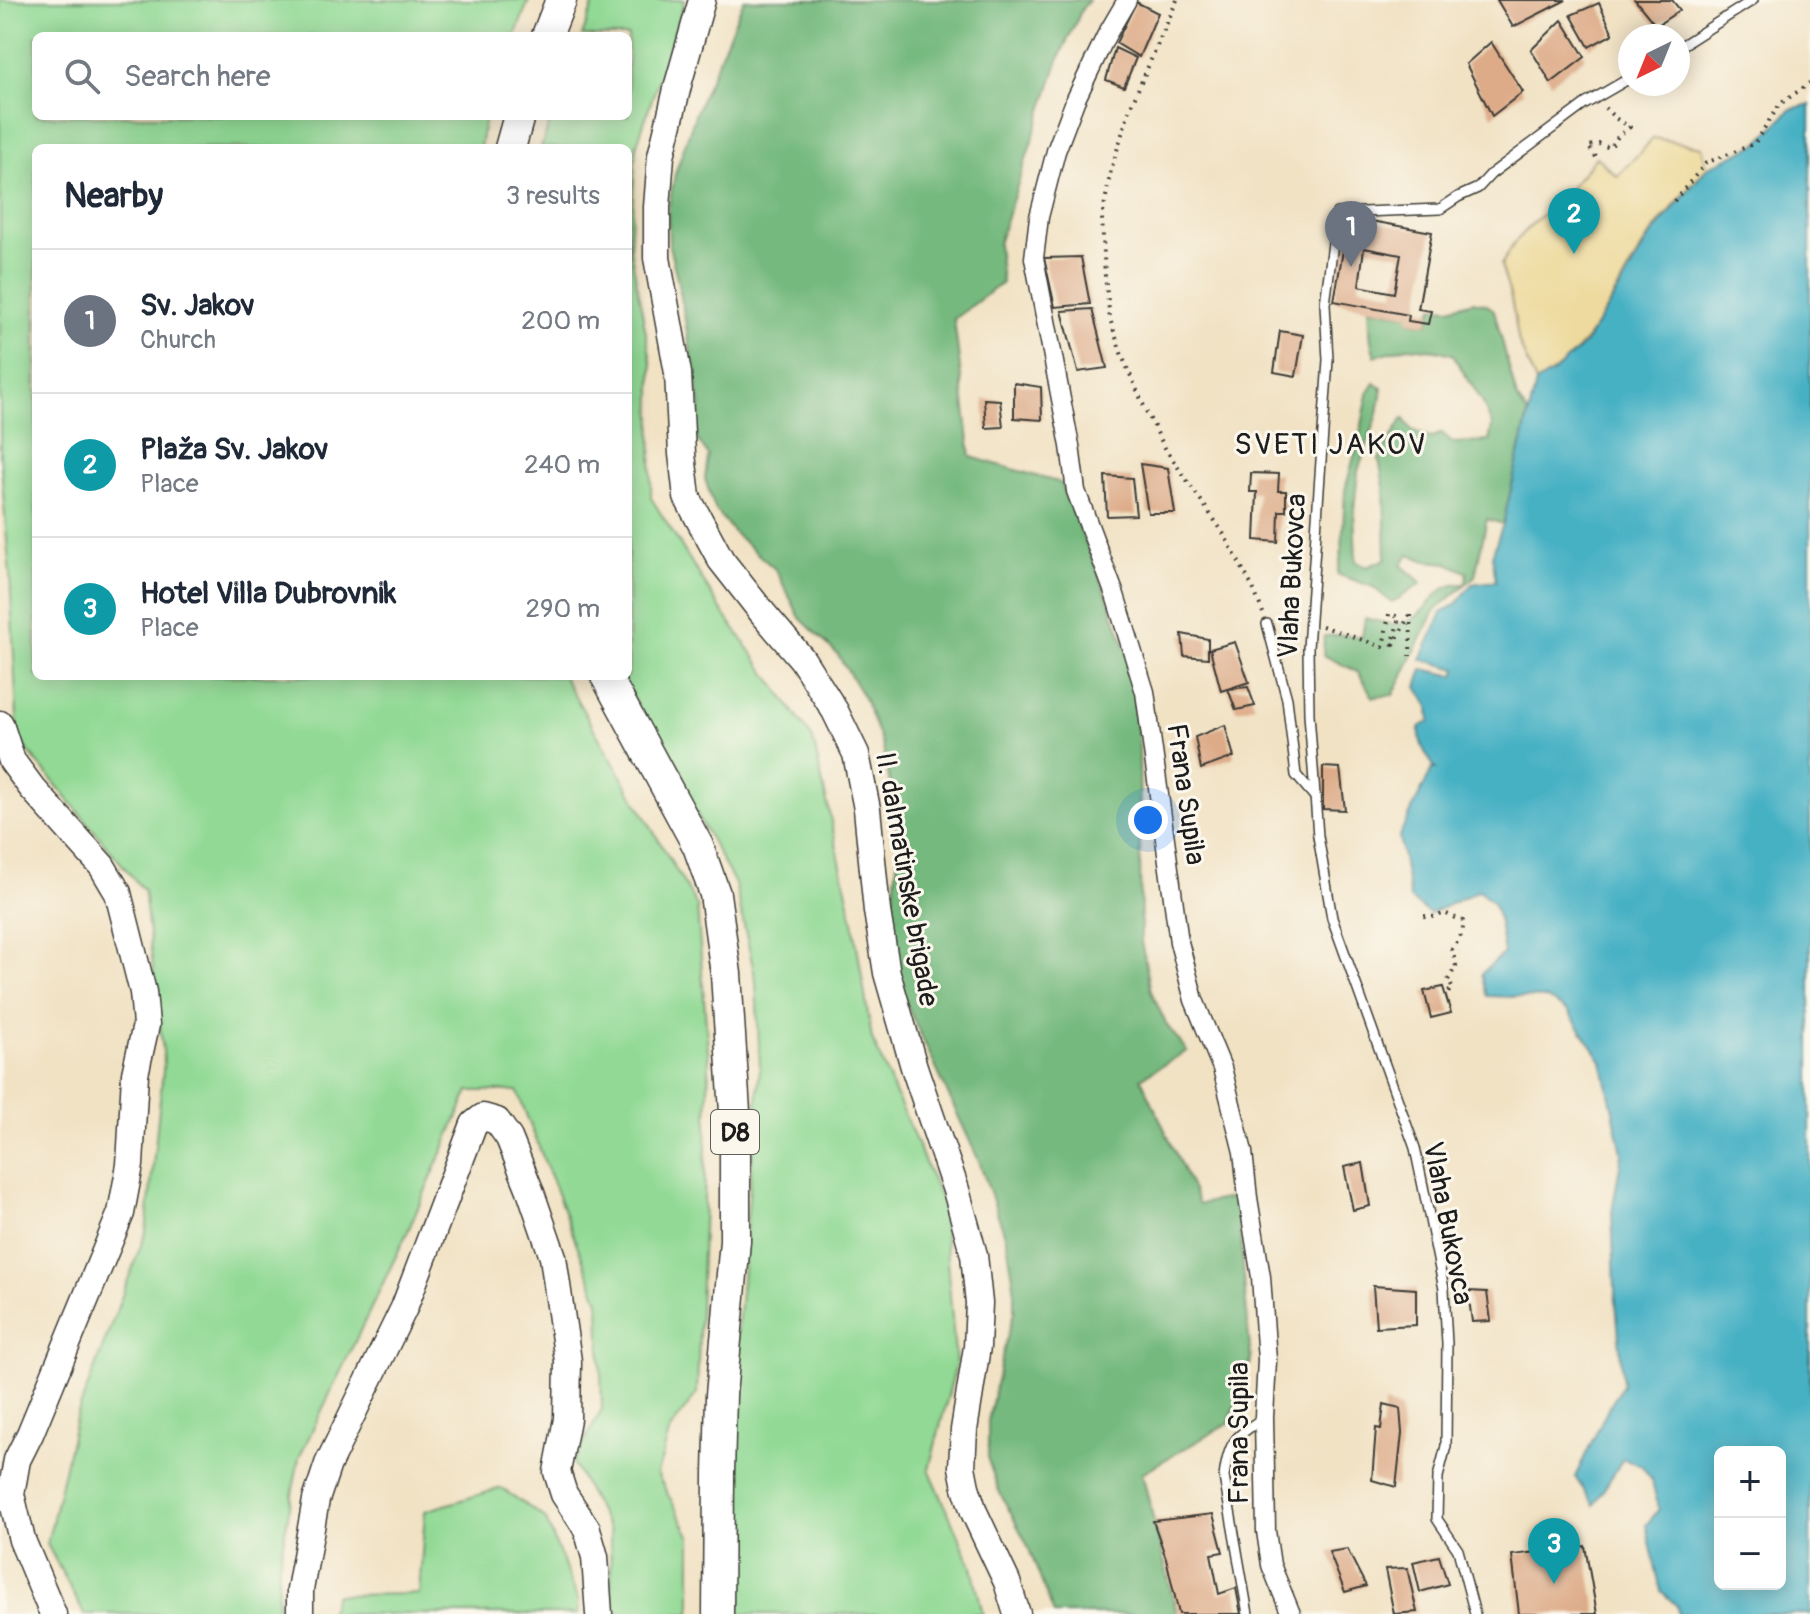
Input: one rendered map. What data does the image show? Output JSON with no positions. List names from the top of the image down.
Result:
{
  "streets": {
    "main road": ["D8"],
    "street": ["Frana Supila", "II. dalmatinske brigade"],
    "lane": ["Vlaha Bukovca"]
  },
  "districts": ["SVETI JAKOV"],
  "north": "bottom left",
  "page": {
    "search": "Search here",
    "heading": ["Nearby", "3 results"],
    "pins": ["2", "1", "3"],
    "list": [
      {
        "mark": "1",
        "name": "Sv. Jakov",
        "note": "Church",
        "value": "200 m"
      },
      {
        "mark": "2",
        "name": "Plaža Sv. Jakov",
        "note": "Place",
        "value": "240 m"
      },
      {
        "mark": "3",
        "name": "Hotel Villa Dubrovnik",
        "note": "Place",
        "value": "290 m"
      }
    ],
    "map_buttons": ["+", "−"]
  }
}
